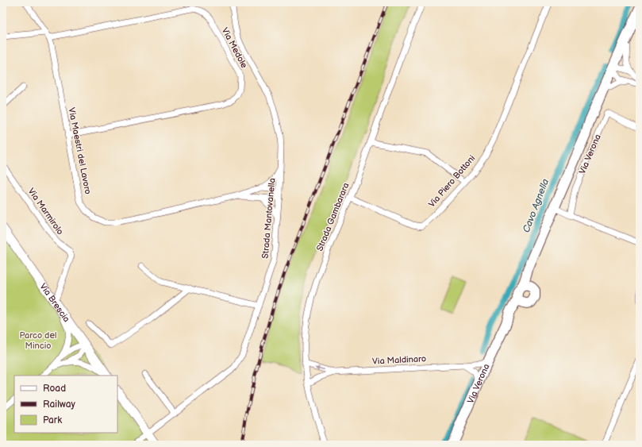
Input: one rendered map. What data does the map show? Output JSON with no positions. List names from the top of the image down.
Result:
{
  "streets": {
    "main road": ["Via Verona", "Via Brescia"],
    "street": [
      "Via Medole",
      "Via Maestri del Lavoro",
      "Via Piero Bottoni",
      "Via Marmirolo",
      "Strada Gambarara",
      "Strada Mantovanella",
      "Via Maldinaro"
    ]
  },
  "crossings": [
    ["Via Medole", "Via Maestri del Lavoro"],
    ["Via Verona", "Via Maldinaro"],
    ["Via Piero Bottoni", "Strada Gambarara"],
    ["Via Marmirolo", "Via Brescia"],
    ["Strada Gambarara", "Via Maldinaro"]
  ],
  "water": ["Cavo Agnella"],
  "parks": ["Parco del Mincio"],
  "legend": ["Road", "Railway", "Park"]
}
